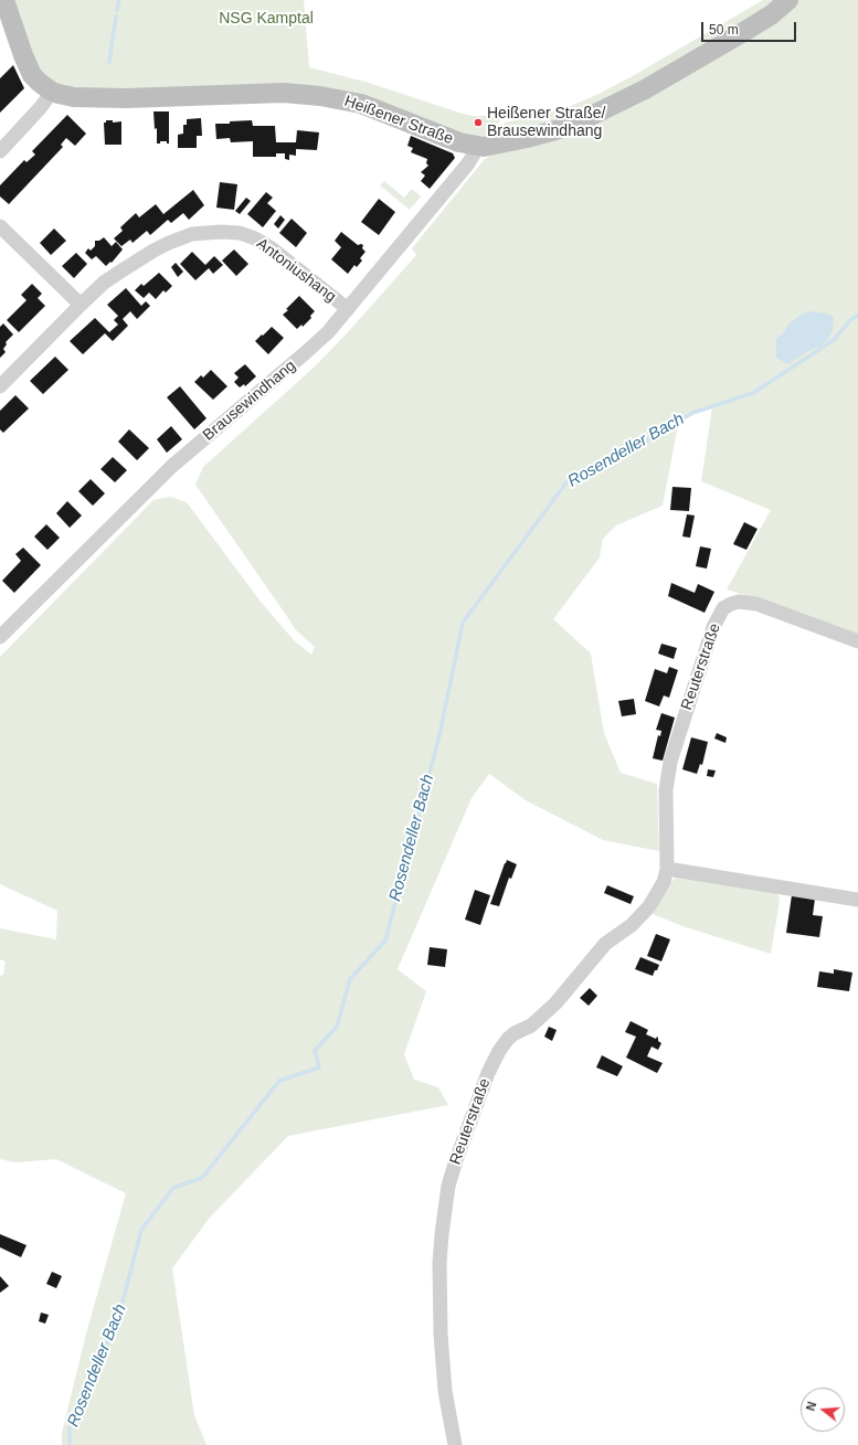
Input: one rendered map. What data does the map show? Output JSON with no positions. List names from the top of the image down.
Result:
{
  "streets": {
    "street": [
      "Heißener Straße",
      "Antoniushang",
      "Brausewindhang",
      "Reuterstraße"
    ]
  },
  "crossings": [
    ["Heißener Straße", "Brausewindhang"],
    ["Antoniushang", "Brausewindhang"]
  ],
  "water": ["Rosendeller Bach"],
  "parks": ["NSG Kamptal"],
  "places": ["Heißener Straße/ Brausewindhang"],
  "scale_bar": "50 m",
  "north": "left"
}
